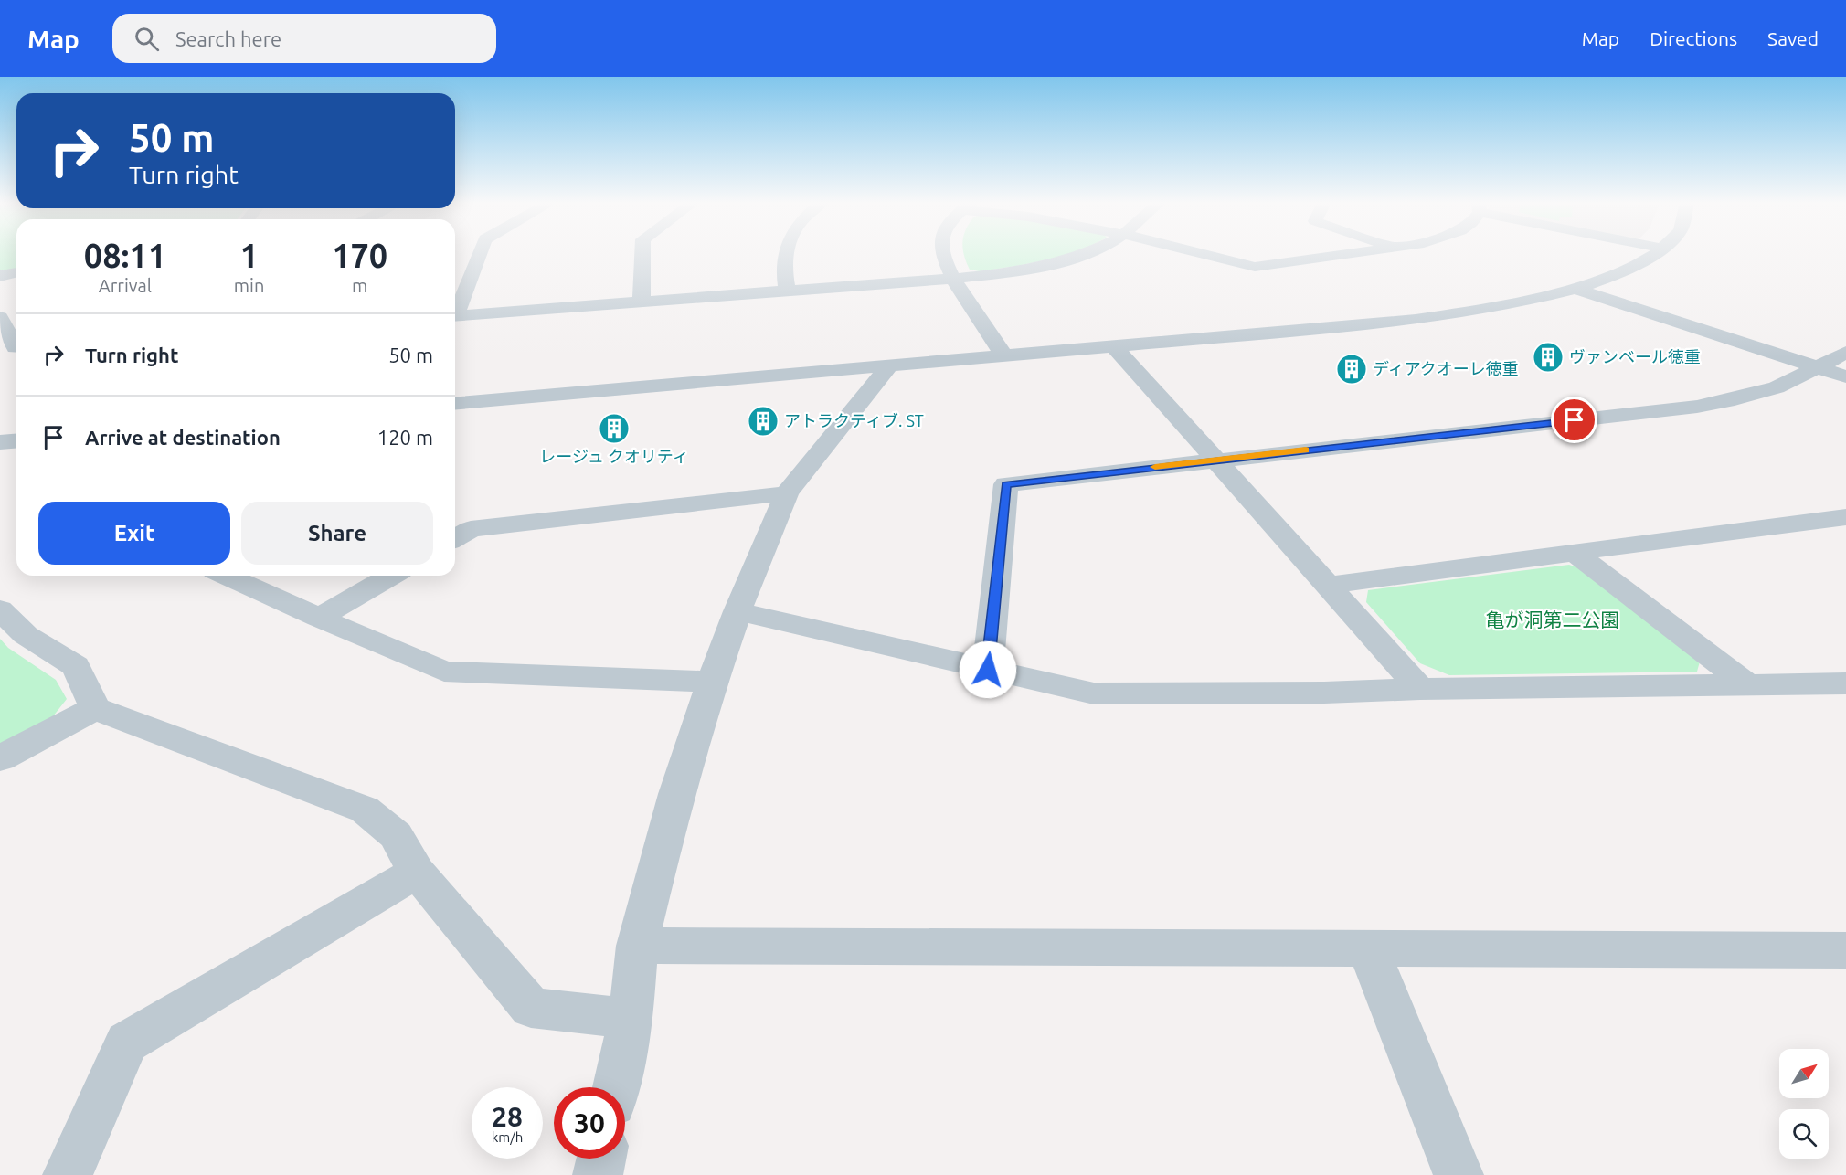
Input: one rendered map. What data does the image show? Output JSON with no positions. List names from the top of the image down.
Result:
{
  "parks": ["亀が洞第二公園"],
  "places": {
    "building": [
      "ヴァンベール徳重",
      "ディアクオーレ徳重",
      "アトラクティブ. ST",
      "レージュ クオリティ"
    ]
  },
  "north": "top right",
  "page": {
    "header": "Map",
    "search": "Search here",
    "nav": ["Map", "Directions", "Saved"],
    "turn": ["50 m", "Turn right"],
    "eta": [
      "08:11",
      "Arrival",
      "1",
      "min",
      "170",
      "m"
    ],
    "list": [
      {
        "name": "Turn right",
        "value": "50 m"
      },
      {
        "name": "Arrive at destination",
        "value": "120 m"
      }
    ],
    "buttons": ["Exit", "Share"],
    "speed": "28 km/h",
    "limit": "30"
  }
}
